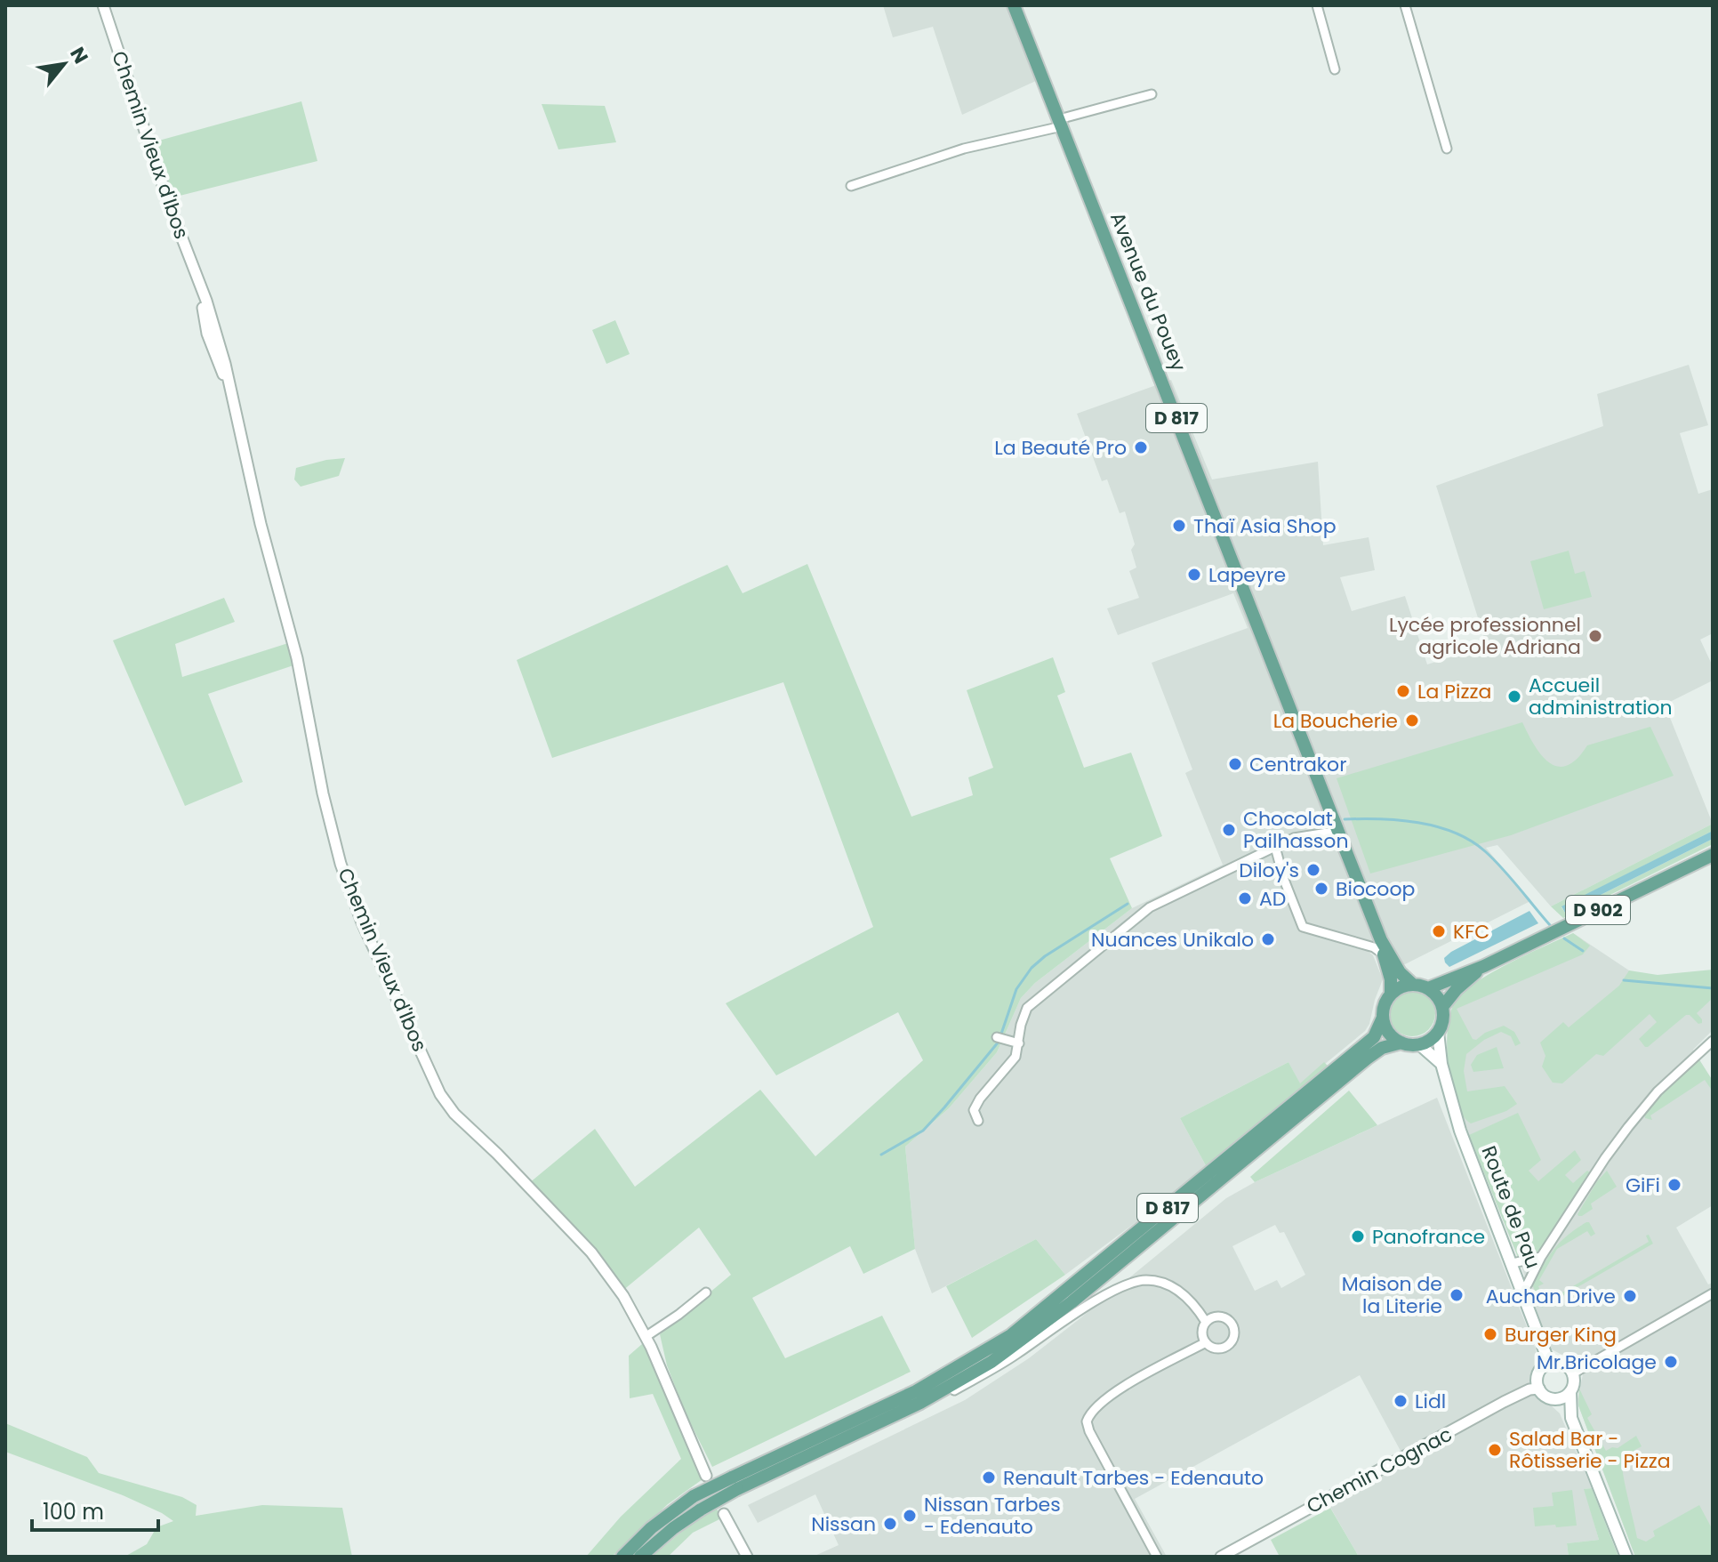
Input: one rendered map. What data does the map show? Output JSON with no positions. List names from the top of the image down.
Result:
{
  "streets": {
    "main road": [
      "Avenue du Pouey",
      "D 817",
      "D 902",
      "Route de Pau"
    ],
    "street": ["Chemin Vieux d'Ibos", "Chemin Cognac"]
  },
  "crossings": [
    ["Avenue du Pouey", "D 817"],
    ["D 817", "D 902"],
    ["D 817", "Route de Pau"],
    ["D 902", "Route de Pau"],
    ["Route de Pau", "Chemin Cognac"]
  ],
  "places": [
    "La Beauté Pro",
    "Thaï Asia Shop",
    "Lapeyre",
    "Lycée professionnel agricole Adriana",
    "La Pizza",
    "Accueil administration",
    "La Boucherie",
    "Centrakor",
    "Chocolat Pailhasson",
    "Diloy's",
    "Biocoop",
    "AD",
    "KFC",
    "Nuances Unikalo",
    "GiFi",
    "Panofrance",
    "Maison de la Literie",
    "Auchan Drive",
    "Burger King",
    "Mr.Bricolage",
    "Lidl",
    "Salad Bar - Rôtisserie - Pizza",
    "Renault Tarbes - Edenauto",
    "Nissan Tarbes - Edenauto",
    "Nissan"
  ],
  "scale_bar": "100 m",
  "north": "top right"
}
